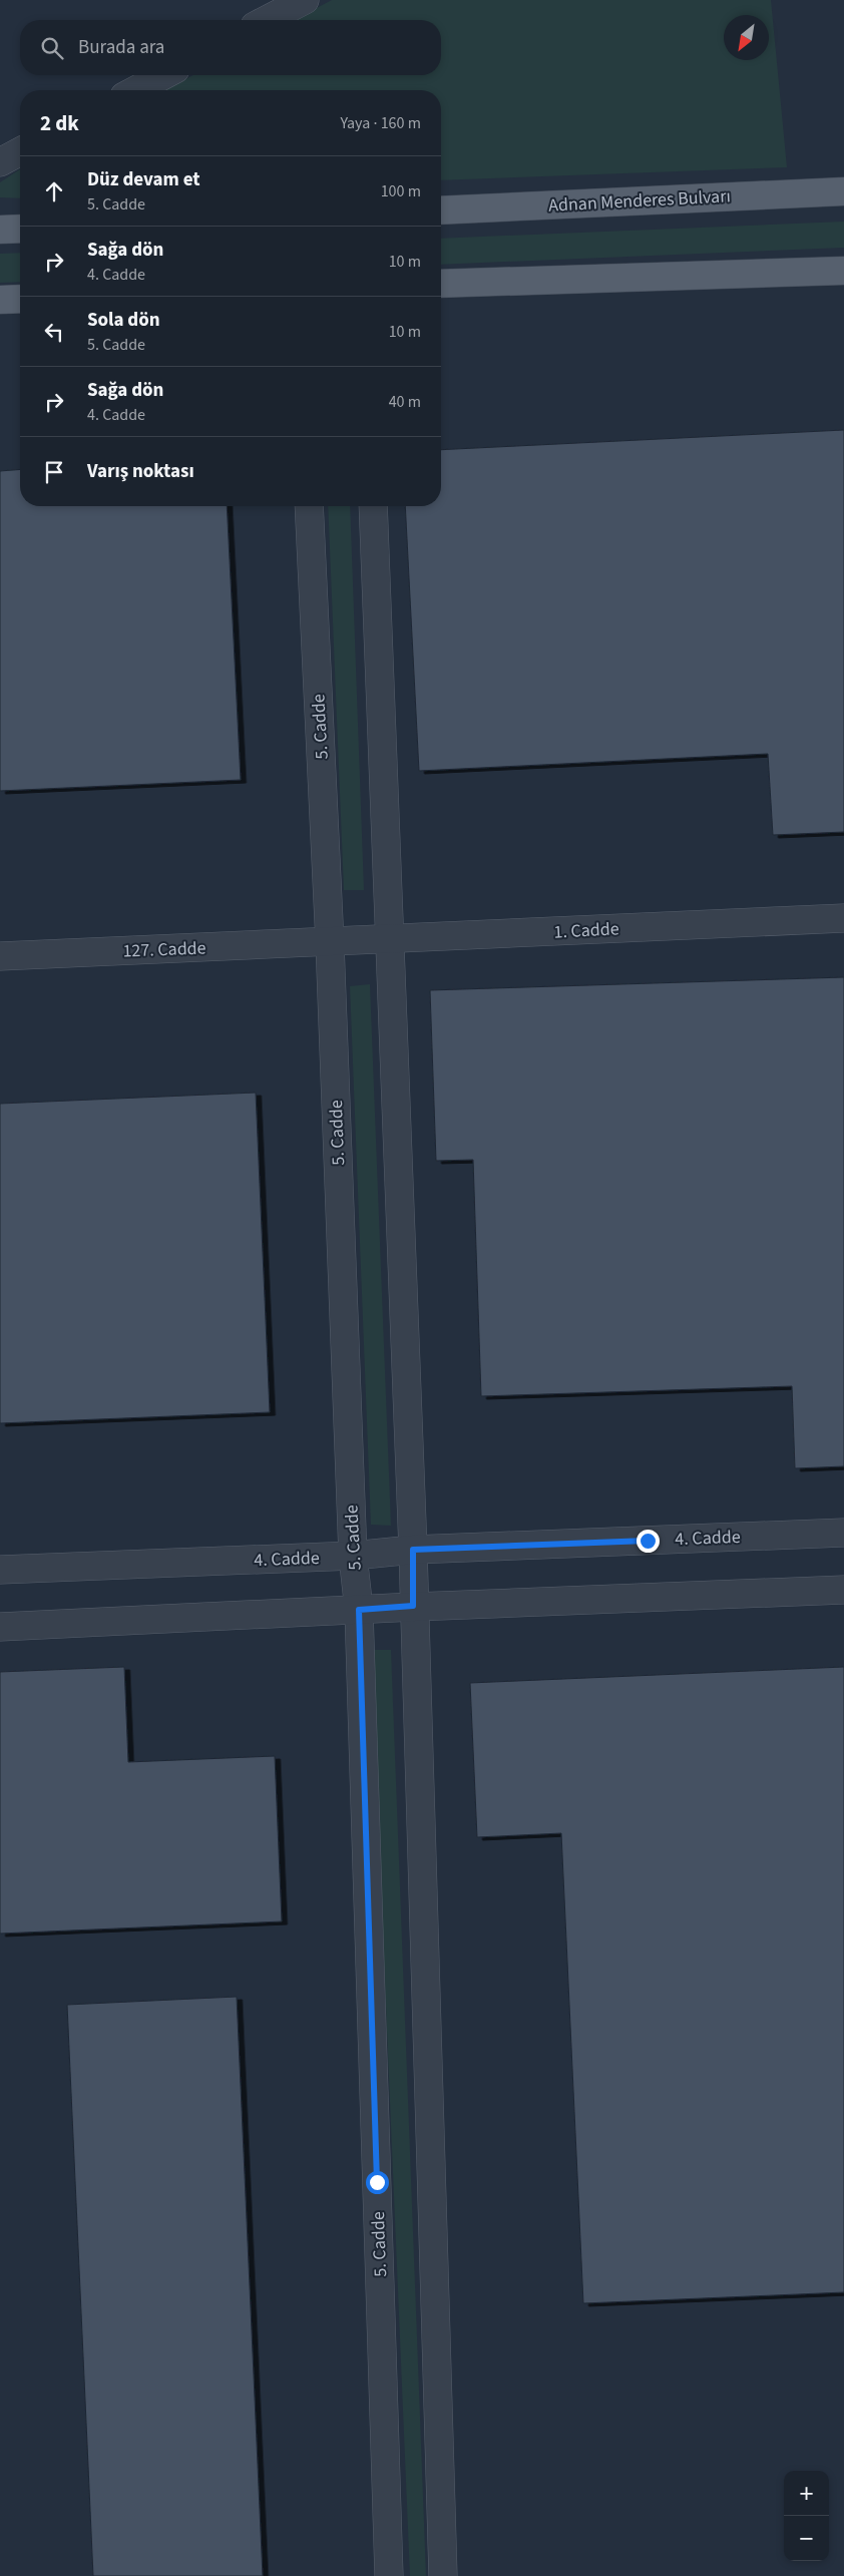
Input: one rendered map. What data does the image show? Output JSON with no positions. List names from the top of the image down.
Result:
{
  "streets": {
    "main road": ["Adnan Menderes Bulvarı"],
    "street": [
      "5. Cadde",
      "1. Cadde",
      "127. Cadde",
      "4. Cadde"
    ]
  },
  "crossings": [
    ["5. Cadde", "1. Cadde"],
    ["5. Cadde", "127. Cadde"],
    ["5. Cadde", "4. Cadde"],
    ["1. Cadde", "127. Cadde"]
  ],
  "north": "bottom left",
  "page": {
    "search": "Burada ara",
    "heading": ["2 dk", "Yaya · 160 m"],
    "list": [
      ["Düz devam et", "5. Cadde", "100 m"],
      ["Sağa dön", "4. Cadde", "10 m"],
      ["Sola dön", "5. Cadde", "10 m"],
      ["Sağa dön", "4. Cadde", "40 m"],
      "Varış noktası"
    ],
    "map_buttons": ["+", "−"]
  }
}
